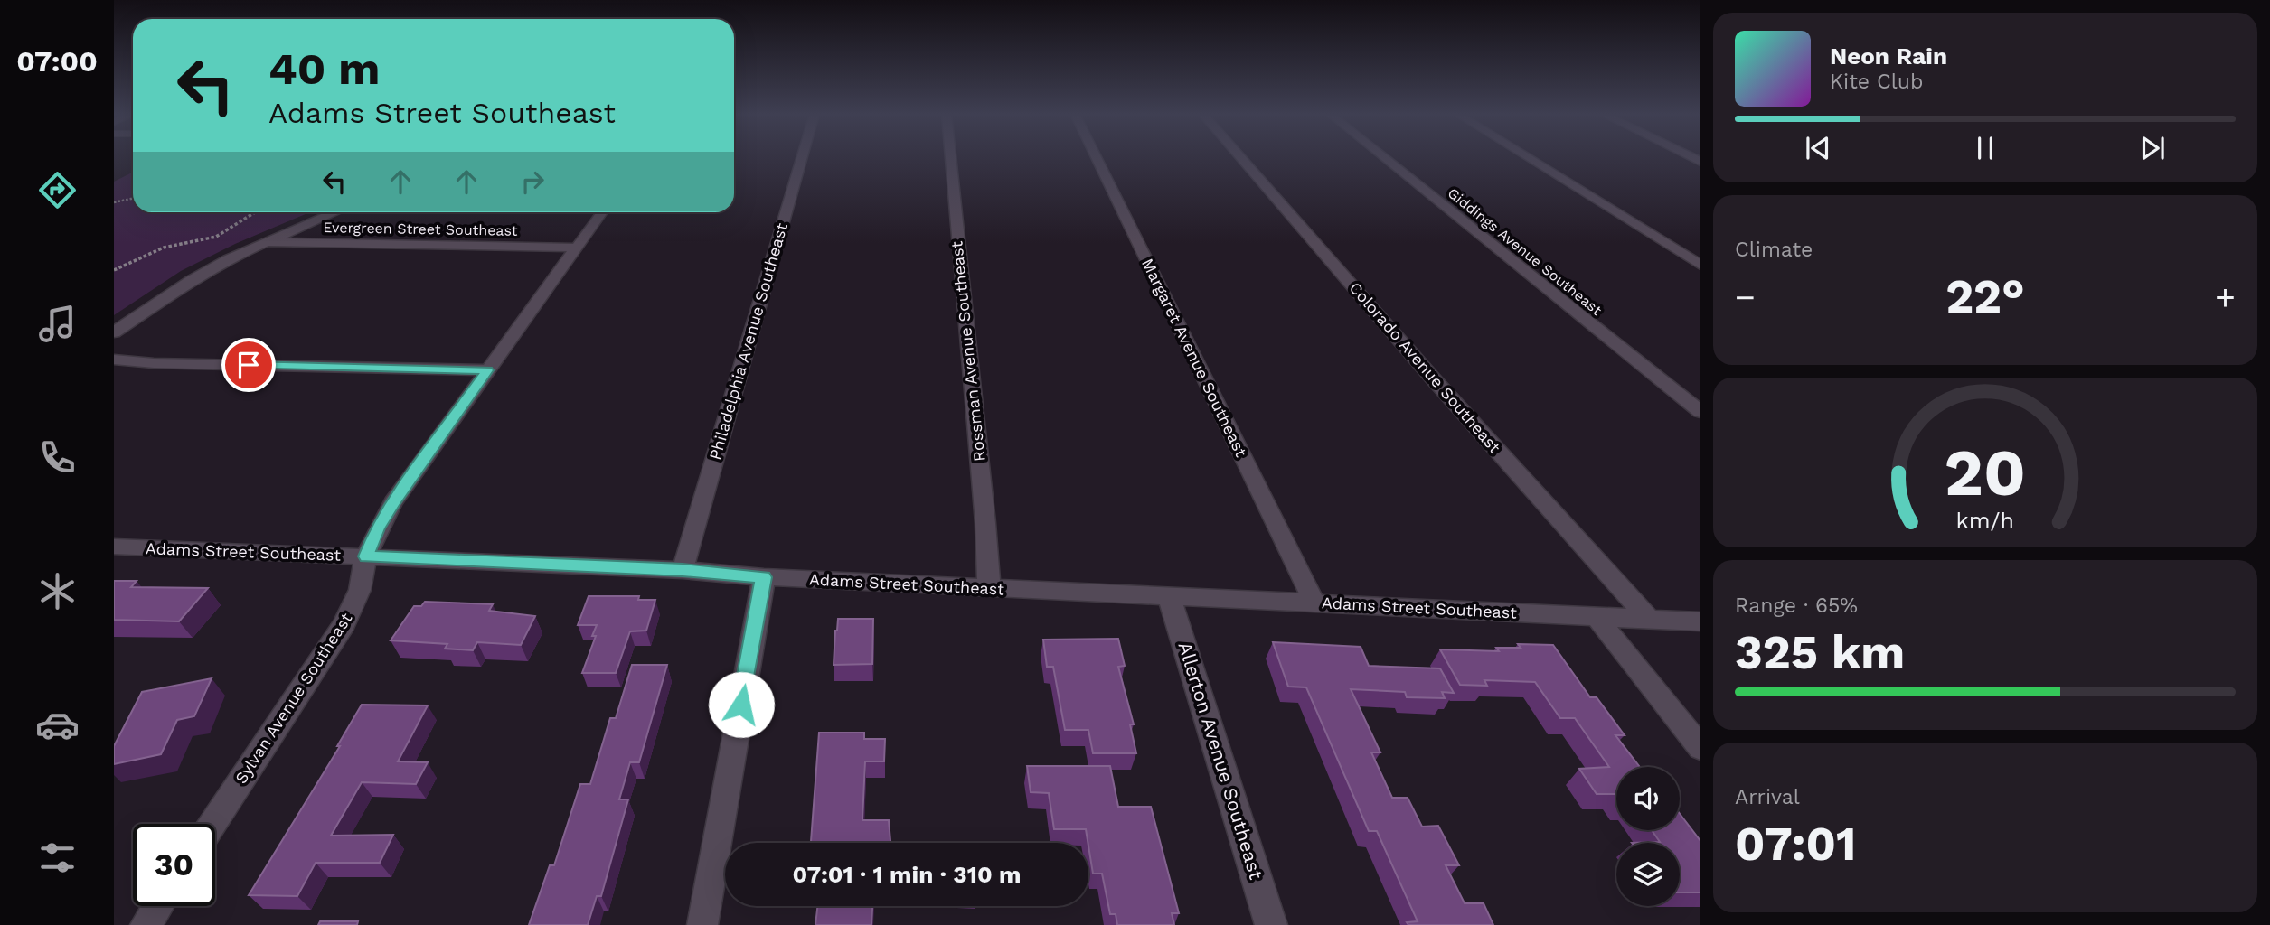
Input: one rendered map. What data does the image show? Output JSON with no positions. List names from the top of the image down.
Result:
{
  "streets": {
    "street": [
      "Evergreen Street Southeast",
      "Giddings Avenue Southeast",
      "Philadelphia Avenue Southeast",
      "Rossman Avenue Southeast",
      "Margaret Avenue Southeast",
      "Colorado Avenue Southeast",
      "Adams Street Southeast",
      "Sylvan Avenue Southeast",
      "Allerton Avenue Southeast"
    ]
  },
  "crossings": [
    ["Evergreen Street Southeast", "Sylvan Avenue Southeast"],
    ["Philadelphia Avenue Southeast", "Adams Street Southeast"],
    ["Rossman Avenue Southeast", "Adams Street Southeast"],
    ["Margaret Avenue Southeast", "Adams Street Southeast"],
    ["Colorado Avenue Southeast", "Adams Street Southeast"],
    ["Adams Street Southeast", "Sylvan Avenue Southeast"],
    ["Adams Street Southeast", "Allerton Avenue Southeast"]
  ],
  "page": {
    "tabs": "07:00",
    "turn": ["40 m", "Adams Street Southeast"],
    "song": ["Neon Rain", "Kite Club"],
    "tile": [
      "Climate",
      ["Range · 65%", "325 km"],
      ["Arrival", "07:01"]
    ],
    "heat": ["−", "22°", "+"],
    "limit": "30",
    "trip": "07:01 · 1 min · 310 m",
    "gauge": ["20", "km/h"]
  }
}
